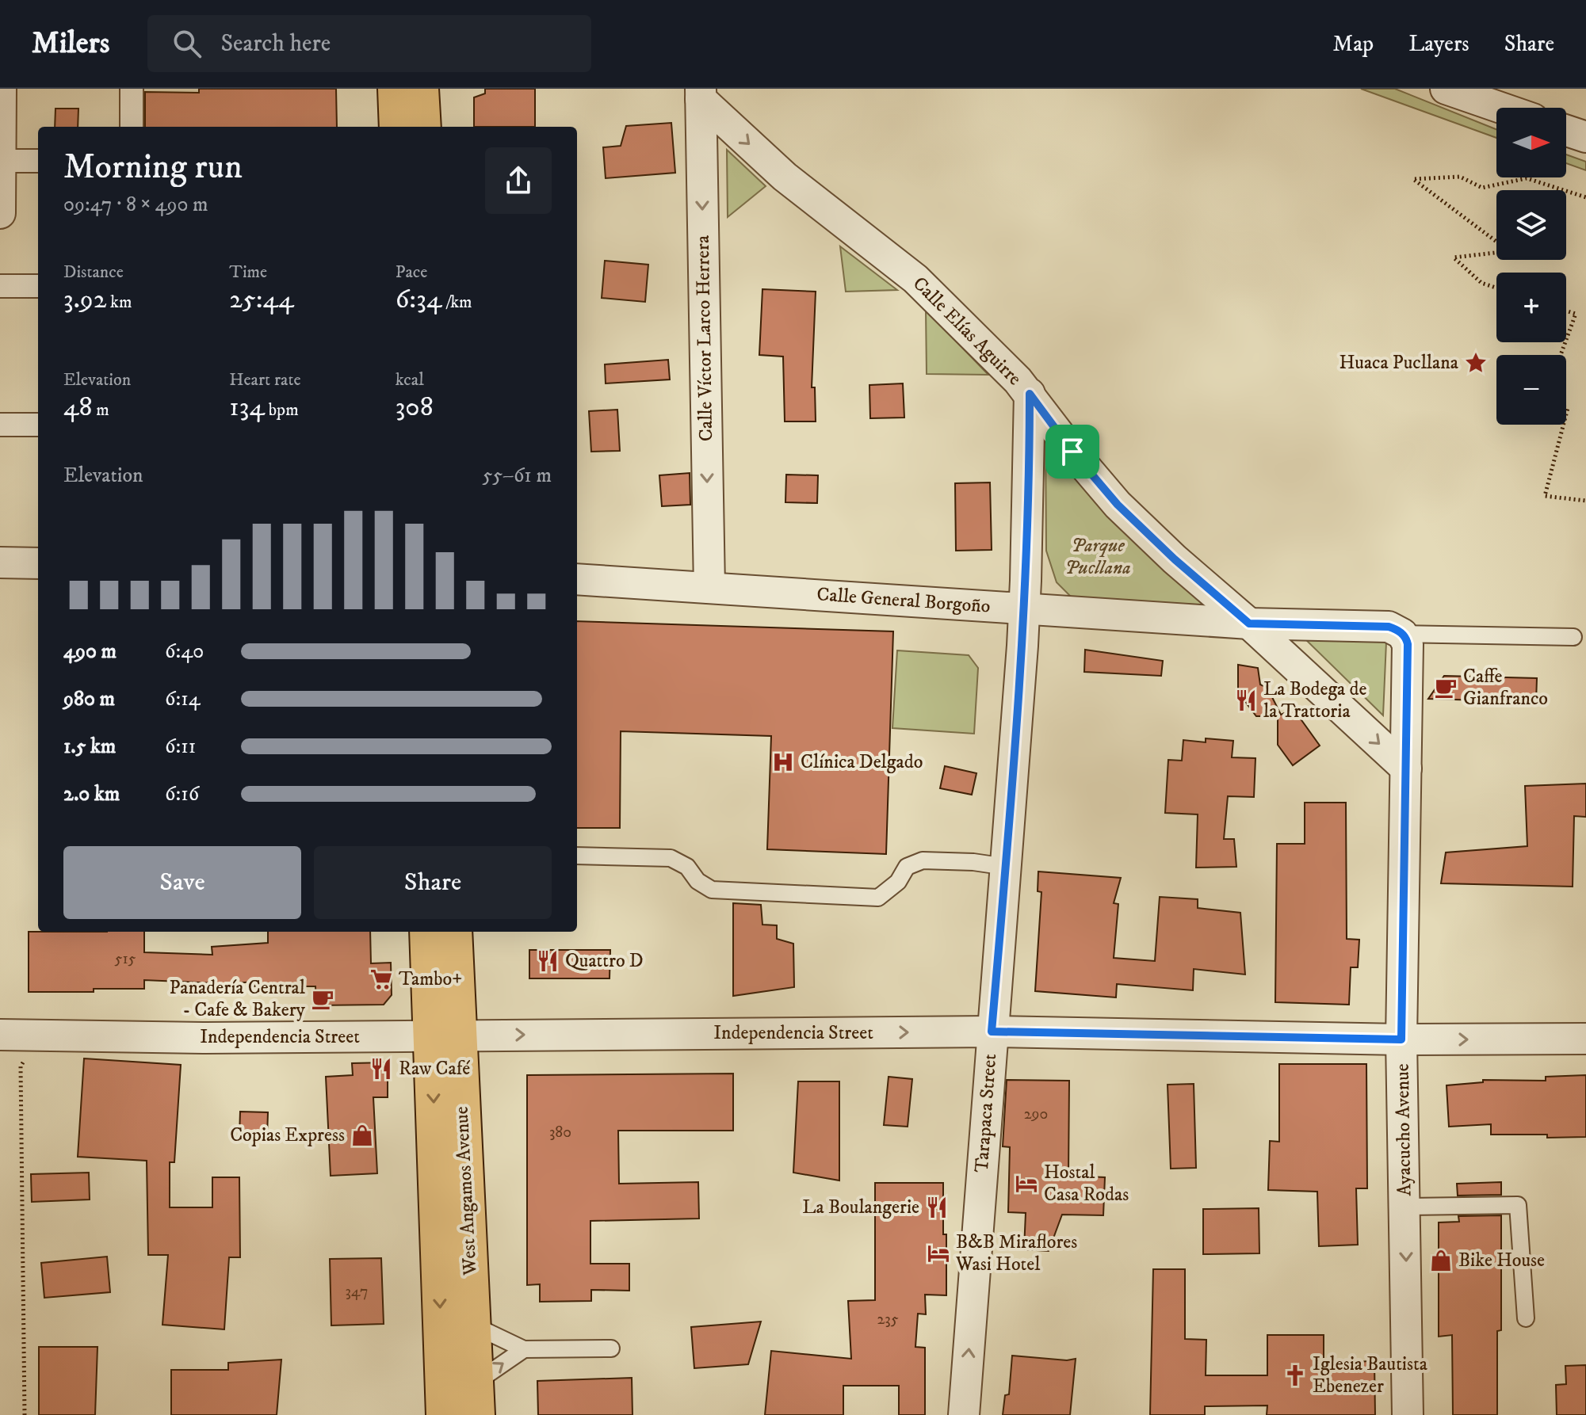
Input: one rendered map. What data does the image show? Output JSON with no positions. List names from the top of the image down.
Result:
{
  "streets": {
    "main road": ["West Angamos Avenue"],
    "street": [
      "Calle Elías Aguirre",
      "Calle Víctor Larco Herrera",
      "Calle General Borgoño",
      "Independencia Street",
      "Tarapaca Street",
      "Ayacucho Avenue"
    ]
  },
  "crossings": [
    ["Calle Elías Aguirre", "Calle Víctor Larco Herrera"],
    ["Calle Elías Aguirre", "Calle General Borgoño"],
    ["Calle Elías Aguirre", "Tarapaca Street"],
    ["Calle Elías Aguirre", "Ayacucho Avenue"],
    ["Calle Víctor Larco Herrera", "Calle General Borgoño"],
    ["Calle General Borgoño", "Tarapaca Street"],
    ["Calle General Borgoño", "Ayacucho Avenue"],
    ["Independencia Street", "Tarapaca Street"],
    ["Independencia Street", "Ayacucho Avenue"],
    ["Independencia Street", "West Angamos Avenue"]
  ],
  "one_way": [
    "Calle Elías Aguirre",
    "Calle Víctor Larco Herrera",
    "Independencia Street",
    "Tarapaca Street"
  ],
  "parks": ["Parque Pucllana"],
  "places": {
    "place": ["Huaca Pucllana"],
    "cafe": ["Caffe Gianfranco", "Panadería Central - Cafe & Bakery"],
    "restaurant": [
      "La Bodega de la Trattoria",
      "Quattro D",
      "Raw Café",
      "La Boulangerie"
    ],
    "hospital": ["Clínica Delgado"],
    "supermarket": ["Tambo+"],
    "shop": ["Copias Express", "Bike House"],
    "hotel": ["Hostal Casa Rodas", "B&B Miraflores Wasi Hotel"],
    "church": ["Iglesia Bautista Ebenezer"]
  },
  "house_numbers": [
    "515",
    "290",
    "380",
    "347",
    "235"
  ],
  "north": "right",
  "page": {
    "header": "Milers",
    "search": "Search here",
    "nav": ["Map", "Layers", "Share"],
    "map_buttons": ["+", "−"],
    "heading": ["Morning run", "09:47 · 8 × 490 m"],
    "stats": [
      ["Distance", "3.92 km"],
      ["Time", "25:44"],
      ["Pace", "6:34 /km"],
      ["Elevation", "48 m"],
      ["Heart rate", "134 bpm"],
      ["kcal", "308"]
    ],
    "chart": ["Elevation", "55–61 m"],
    "list": [
      {
        "name": "490 m",
        "note": "6:40"
      },
      {
        "name": "980 m",
        "note": "6:14"
      },
      {
        "name": "1.5 km",
        "note": "6:11"
      },
      {
        "name": "2.0 km",
        "note": "6:16"
      }
    ],
    "buttons": ["Save", "Share"]
  }
}
